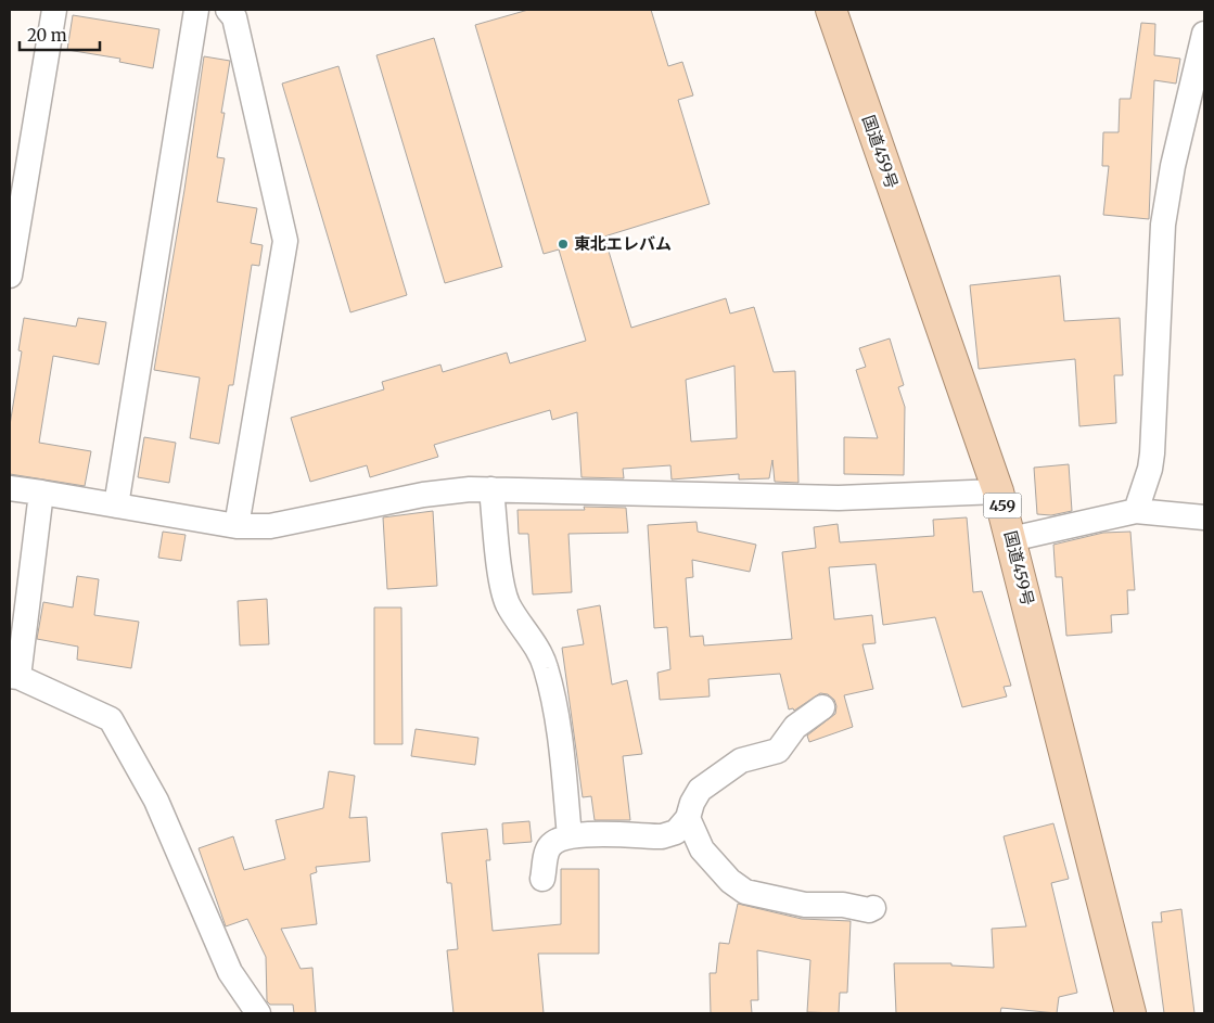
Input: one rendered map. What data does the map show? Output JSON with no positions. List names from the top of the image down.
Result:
{
  "streets": {
    "highway": ["国道459号", "459"]
  },
  "places": ["東北エレバム"],
  "scale_bar": "20 m"
}
